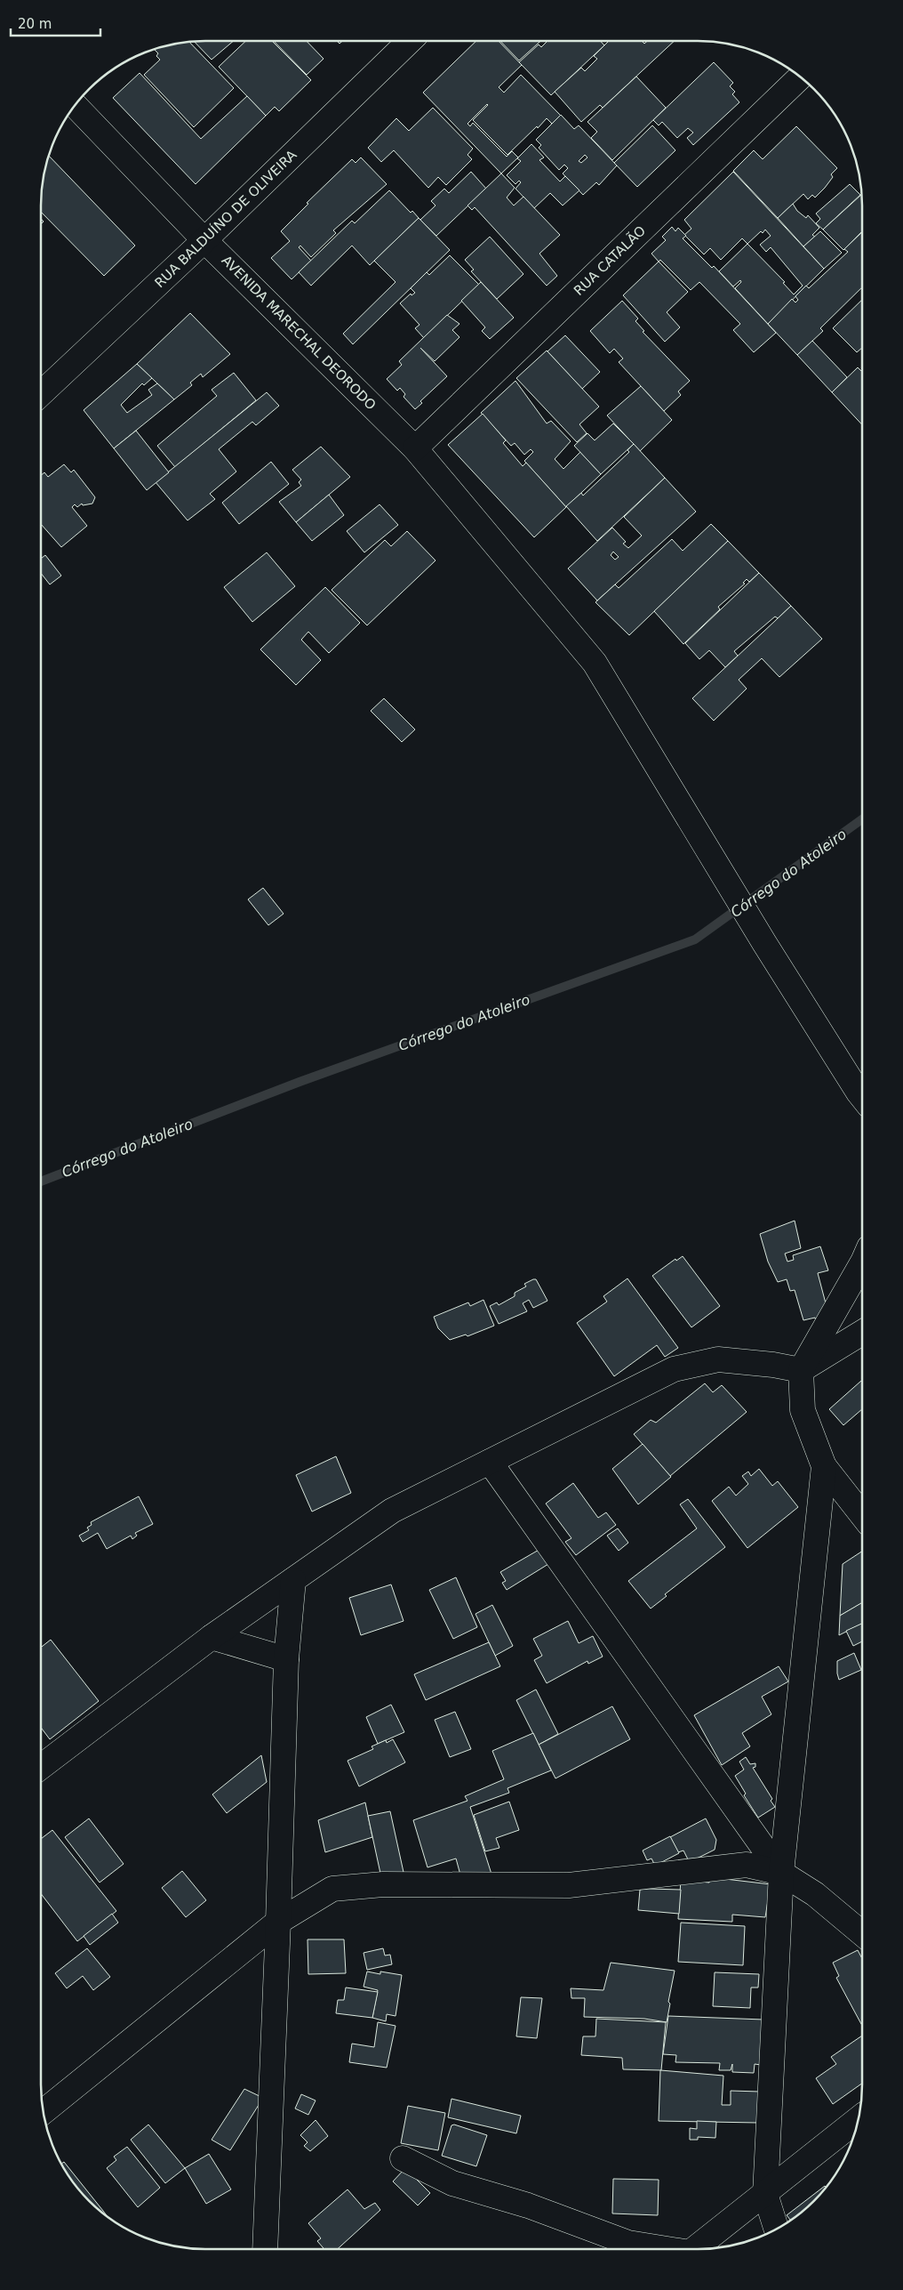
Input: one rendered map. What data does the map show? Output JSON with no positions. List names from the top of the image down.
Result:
{
  "streets": {
    "street": ["RUA BALDUÍNO DE OLIVEIRA", "RUA CATALÃO", "AVENIDA MARECHAL DEORODO"]
  },
  "crossings": [
    ["RUA BALDUÍNO DE OLIVEIRA", "AVENIDA MARECHAL DEORODO"],
    ["RUA CATALÃO", "AVENIDA MARECHAL DEORODO"]
  ],
  "water": ["Córrego do Atoleiro"],
  "scale_bar": "20 m"
}
